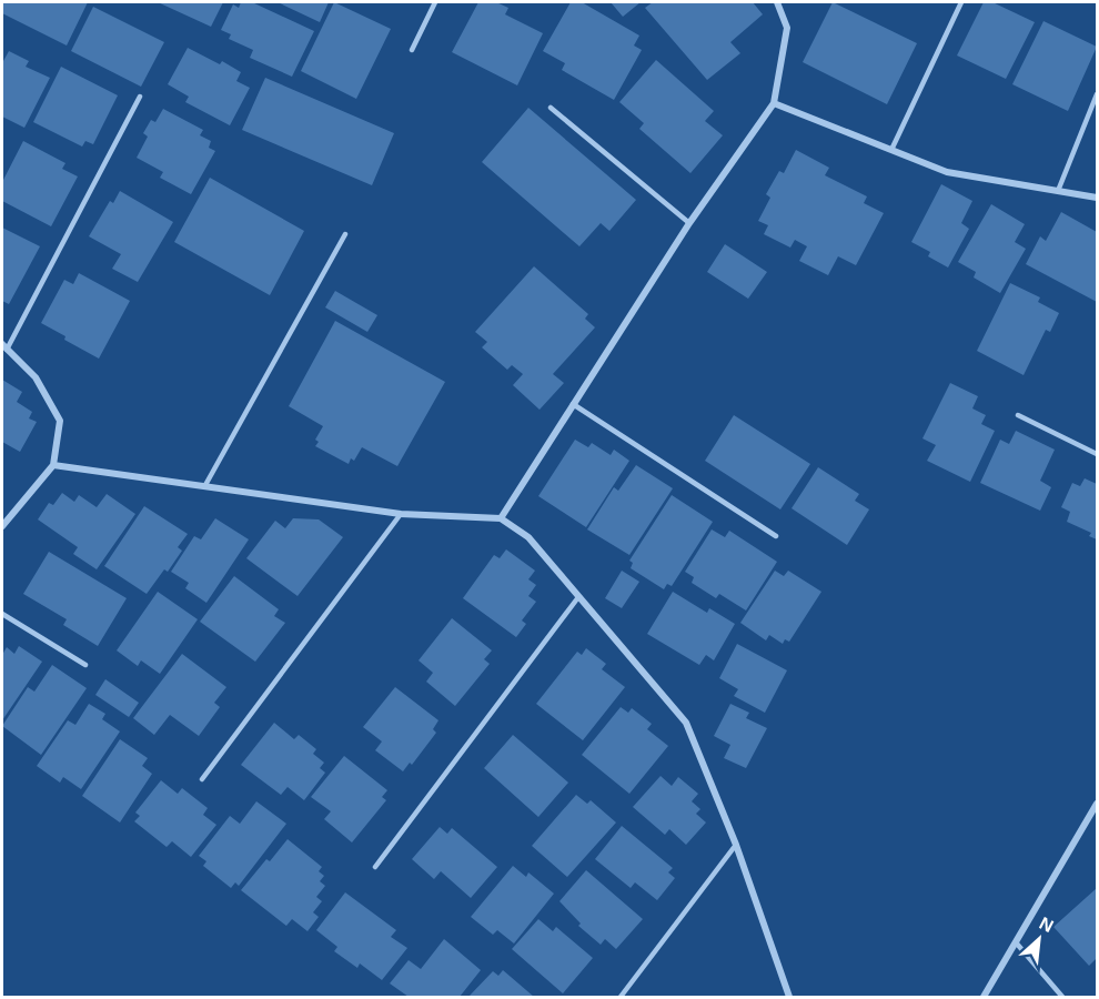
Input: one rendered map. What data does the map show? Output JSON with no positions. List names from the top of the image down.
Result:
{
  "north": "top right"
}
